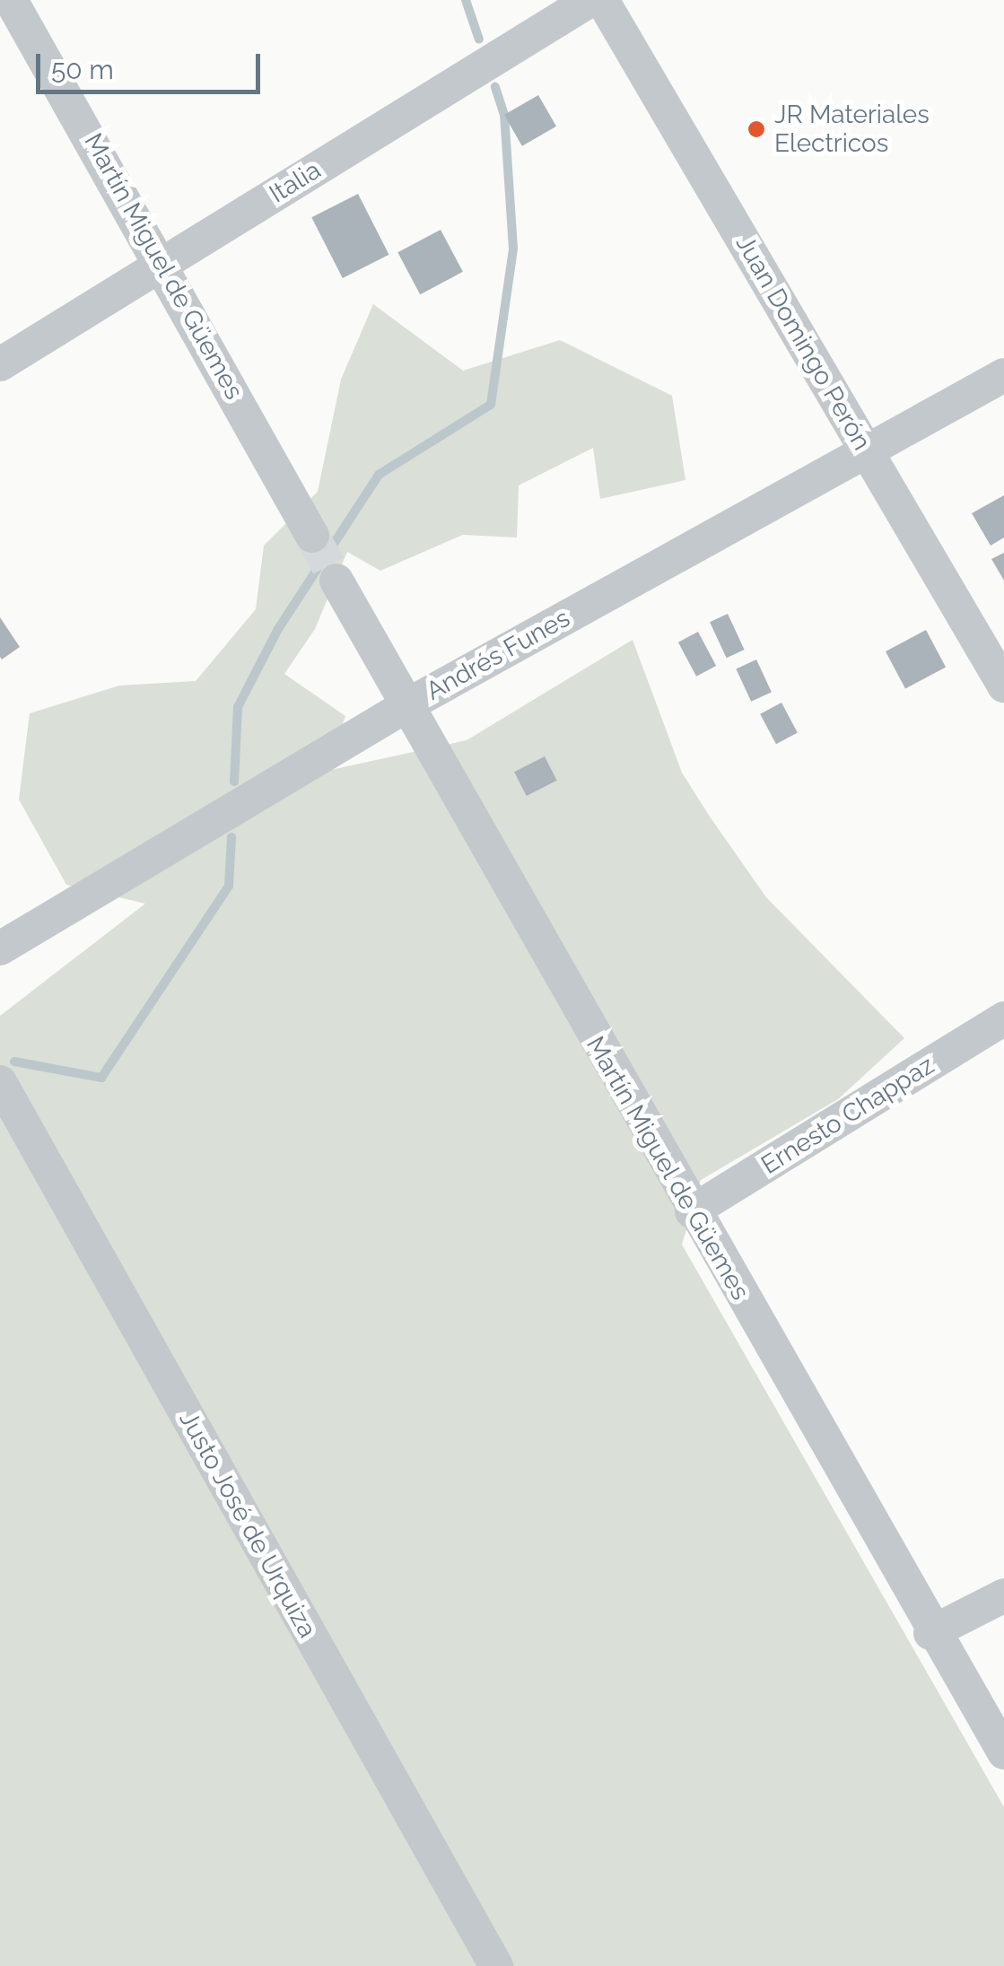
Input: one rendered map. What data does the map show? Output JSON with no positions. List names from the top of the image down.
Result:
{
  "streets": {
    "street": [
      "Italia",
      "Martín Miguel de Güemes",
      "Juan Domingo Perón",
      "Andrés Funes",
      "Ernesto Chappaz",
      "Justo José de Urquiza"
    ]
  },
  "crossings": [
    ["Italia", "Martín Miguel de Güemes"],
    ["Martín Miguel de Güemes", "Andrés Funes"],
    ["Martín Miguel de Güemes", "Ernesto Chappaz"],
    ["Juan Domingo Perón", "Andrés Funes"]
  ],
  "places": ["JR Materiales Electricos"],
  "scale_bar": "50 m"
}
